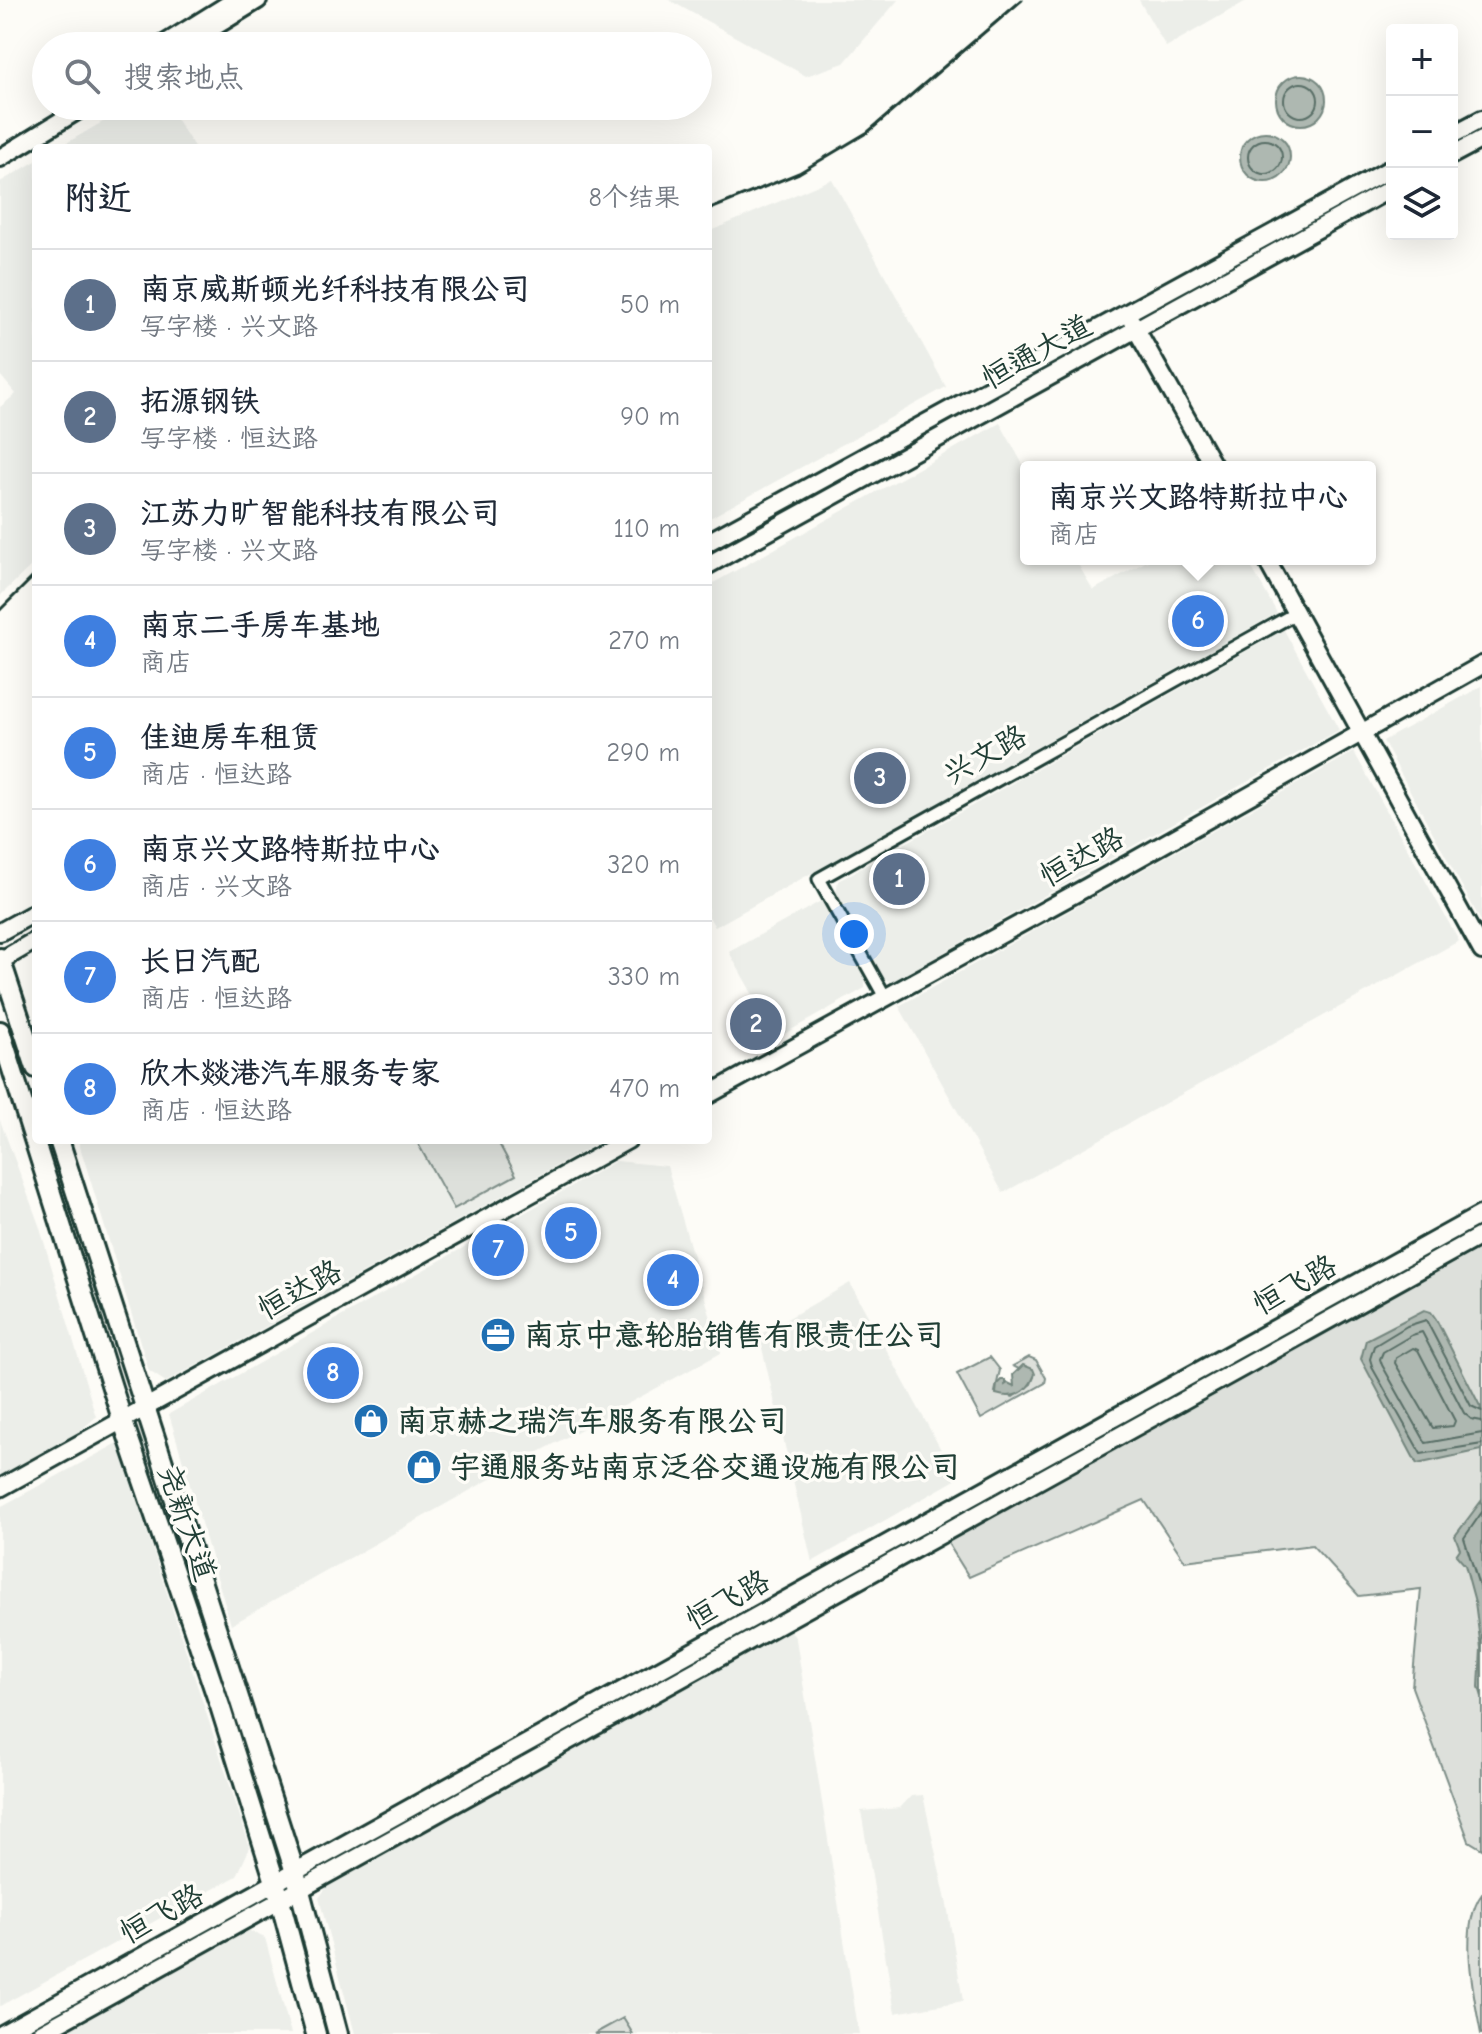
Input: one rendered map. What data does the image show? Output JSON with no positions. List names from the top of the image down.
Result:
{
  "streets": {
    "main road": [
      "恒通大道",
      "恒达路",
      "恒飞路",
      "尧新大道"
    ],
    "street": ["兴文路"]
  },
  "crossings": [
    ["兴文路", "恒达路"],
    ["恒达路", "尧新大道"],
    ["恒飞路", "尧新大道"]
  ],
  "places": {
    "office": ["南京中意轮胎销售有限责任公司"],
    "shop": ["南京赫之瑞汽车服务有限公司", "宇通服务站南京泛谷交通设施有限公司"]
  },
  "page": {
    "map_buttons": ["+", "−"],
    "search": "搜索地点",
    "heading": ["附近", "8个结果"],
    "list": [
      {
        "mark": "1",
        "name": "南京威斯顿光纤科技有限公司",
        "note": "写字楼 · 兴文路",
        "value": "50 m"
      },
      {
        "mark": "2",
        "name": "拓源钢铁",
        "note": "写字楼 · 恒达路",
        "value": "90 m"
      },
      {
        "mark": "3",
        "name": "江苏力旷智能科技有限公司",
        "note": "写字楼 · 兴文路",
        "value": "110 m"
      },
      {
        "mark": "4",
        "name": "南京二手房车基地",
        "note": "商店",
        "value": "270 m"
      },
      {
        "mark": "5",
        "name": "佳迪房车租赁",
        "note": "商店 · 恒达路",
        "value": "290 m"
      },
      {
        "mark": "6",
        "name": "南京兴文路特斯拉中心",
        "note": "商店 · 兴文路",
        "value": "320 m"
      },
      {
        "mark": "7",
        "name": "长日汽配",
        "note": "商店 · 恒达路",
        "value": "330 m"
      },
      {
        "mark": "8",
        "name": "欣木燚港汽车服务专家",
        "note": "商店 · 恒达路",
        "value": "470 m"
      }
    ],
    "popup": ["南京兴文路特斯拉中心", "商店"],
    "pins": [
      "6",
      "3",
      "1",
      "2",
      "5",
      "7",
      "4",
      "8"
    ]
  }
}
